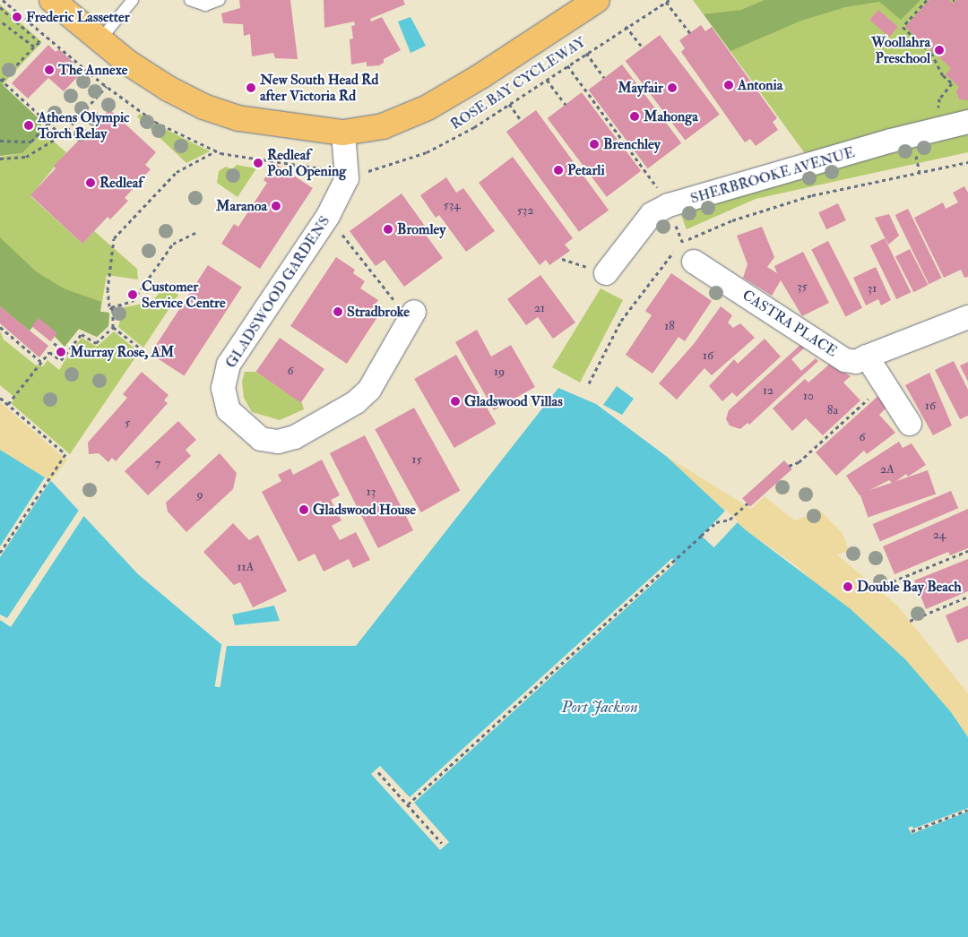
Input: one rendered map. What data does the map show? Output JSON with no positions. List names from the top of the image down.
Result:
{
  "streets": {
    "street": ["SHERBROOKE AVENUE", "GLADSWOOD GARDENS", "CASTRA PLACE"],
    "path": ["ROSE BAY CYCLEWAY"]
  },
  "water": ["Port Jackson"],
  "places": [
    "Frederic Lassetter",
    "Woollahra Preschool",
    "The Annexe",
    "Antonia",
    "New South Head Rd after Victoria Rd",
    "Mayfair",
    "Mahonga",
    "Athens Olympic Torch Relay",
    "Brenchley",
    "Redleaf Pool Opening",
    "Petarli",
    "Redleaf",
    "Maranoa",
    "Bromley",
    "Customer Service Centre",
    "Stradbroke",
    "Murray Rose, AM",
    "Gladswood Villas",
    "Gladswood House",
    "Double Bay Beach"
  ],
  "house_numbers": [
    "534",
    "532",
    "35",
    "31",
    "21",
    "18",
    "16",
    "6",
    "19",
    "12",
    "10",
    "16",
    "8a",
    "5",
    "6",
    "15",
    "7",
    "2A",
    "13",
    "9",
    "24",
    "11A"
  ]
}
